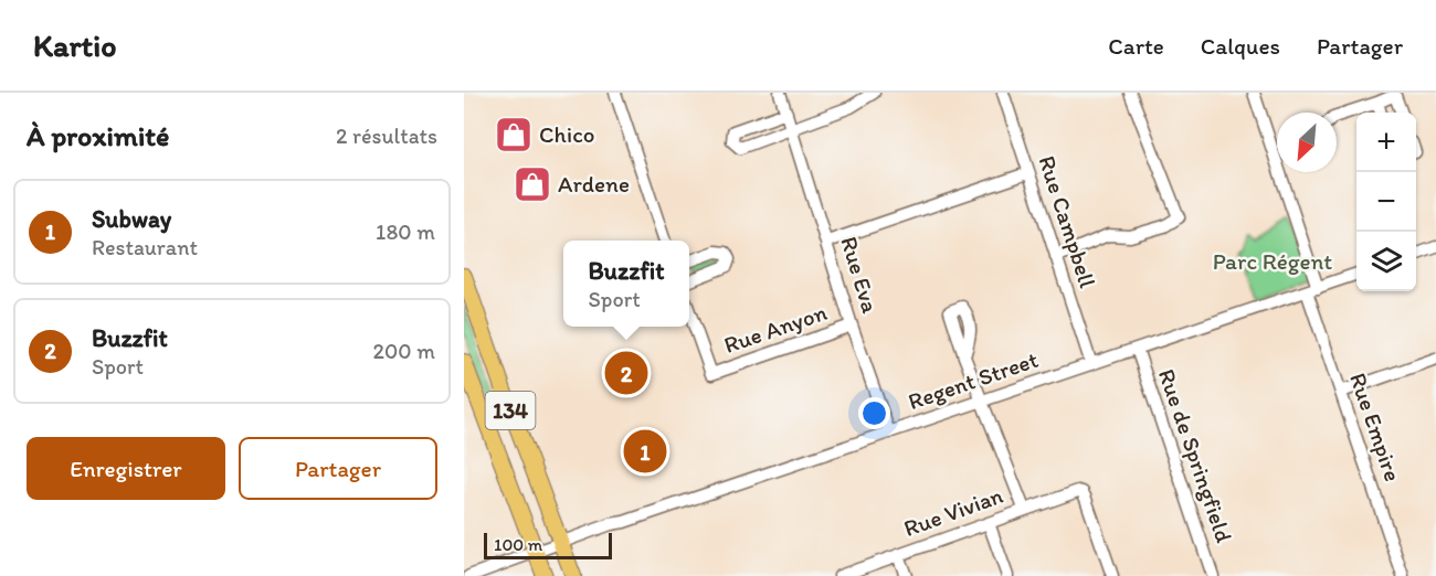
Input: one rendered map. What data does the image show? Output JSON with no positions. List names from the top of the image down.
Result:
{
  "streets": {
    "main road": ["134"],
    "street": [
      "Rue Campbell",
      "Rue Eva",
      "Rue Anyon",
      "Regent Street",
      "Rue Empire",
      "Rue de Springfield",
      "Rue Vivian"
    ]
  },
  "crossings": [
    ["Rue Campbell", "Regent Street"],
    ["Rue Eva", "Rue Anyon"],
    ["Rue Eva", "Regent Street"],
    ["Regent Street", "134"],
    ["Regent Street", "Rue Empire"],
    ["Regent Street", "Rue de Springfield"]
  ],
  "parks": ["Parc Régent"],
  "places": {
    "shop": ["Chico", "Ardene"]
  },
  "scale_bar": "100 m",
  "north": "bottom left",
  "page": {
    "header": "Kartio",
    "nav": ["Carte", "Calques", "Partager"],
    "heading": ["À proximité", "2 résultats"],
    "map_buttons": ["+", "−"],
    "list": [
      {
        "mark": "1",
        "name": "Subway",
        "note": "Restaurant",
        "value": "180 m"
      },
      {
        "mark": "2",
        "name": "Buzzfit",
        "note": "Sport",
        "value": "200 m"
      }
    ],
    "popup": ["Buzzfit", "Sport"],
    "pins": ["2", "1"],
    "buttons": ["Enregistrer", "Partager"],
    "scale": "100 m"
  }
}
